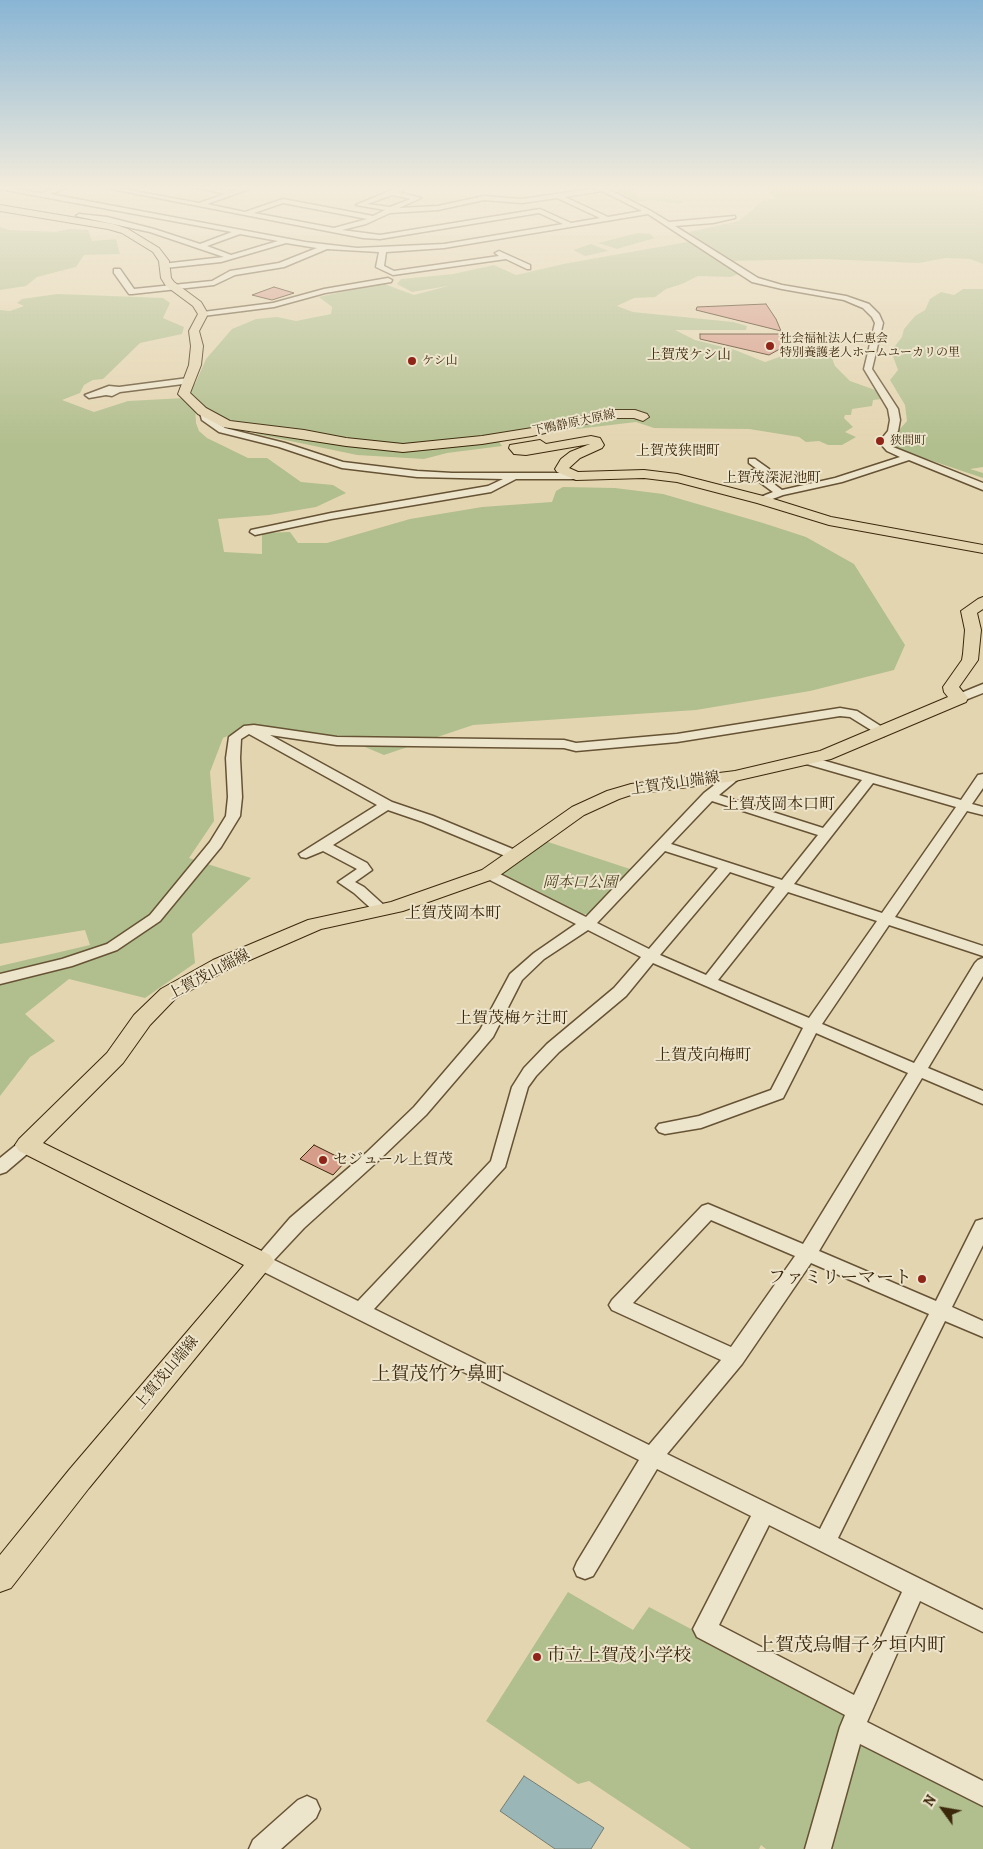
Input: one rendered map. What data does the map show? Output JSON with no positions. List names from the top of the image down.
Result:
{
  "streets": {
    "main road": ["下鴨静原大原線", "上賀茂山端線"]
  },
  "districts": [
    "上賀茂ケシ山",
    "上賀茂狭間町",
    "上賀茂深泥池町",
    "上賀茂岡本口町",
    "上賀茂岡本町",
    "上賀茂梅ケ辻町",
    "上賀茂向梅町",
    "上賀茂竹ケ鼻町",
    "上賀茂烏帽子ケ垣内町"
  ],
  "parks": ["岡本口公園"],
  "places": [
    "社会福祉法人仁恵会 特別養護老人ホームユーカリの里",
    "ケシ山",
    "狭間町",
    "セジュール上賀茂",
    "ファミリーマート",
    "市立上賀茂小学校"
  ],
  "north": "top left"
}
